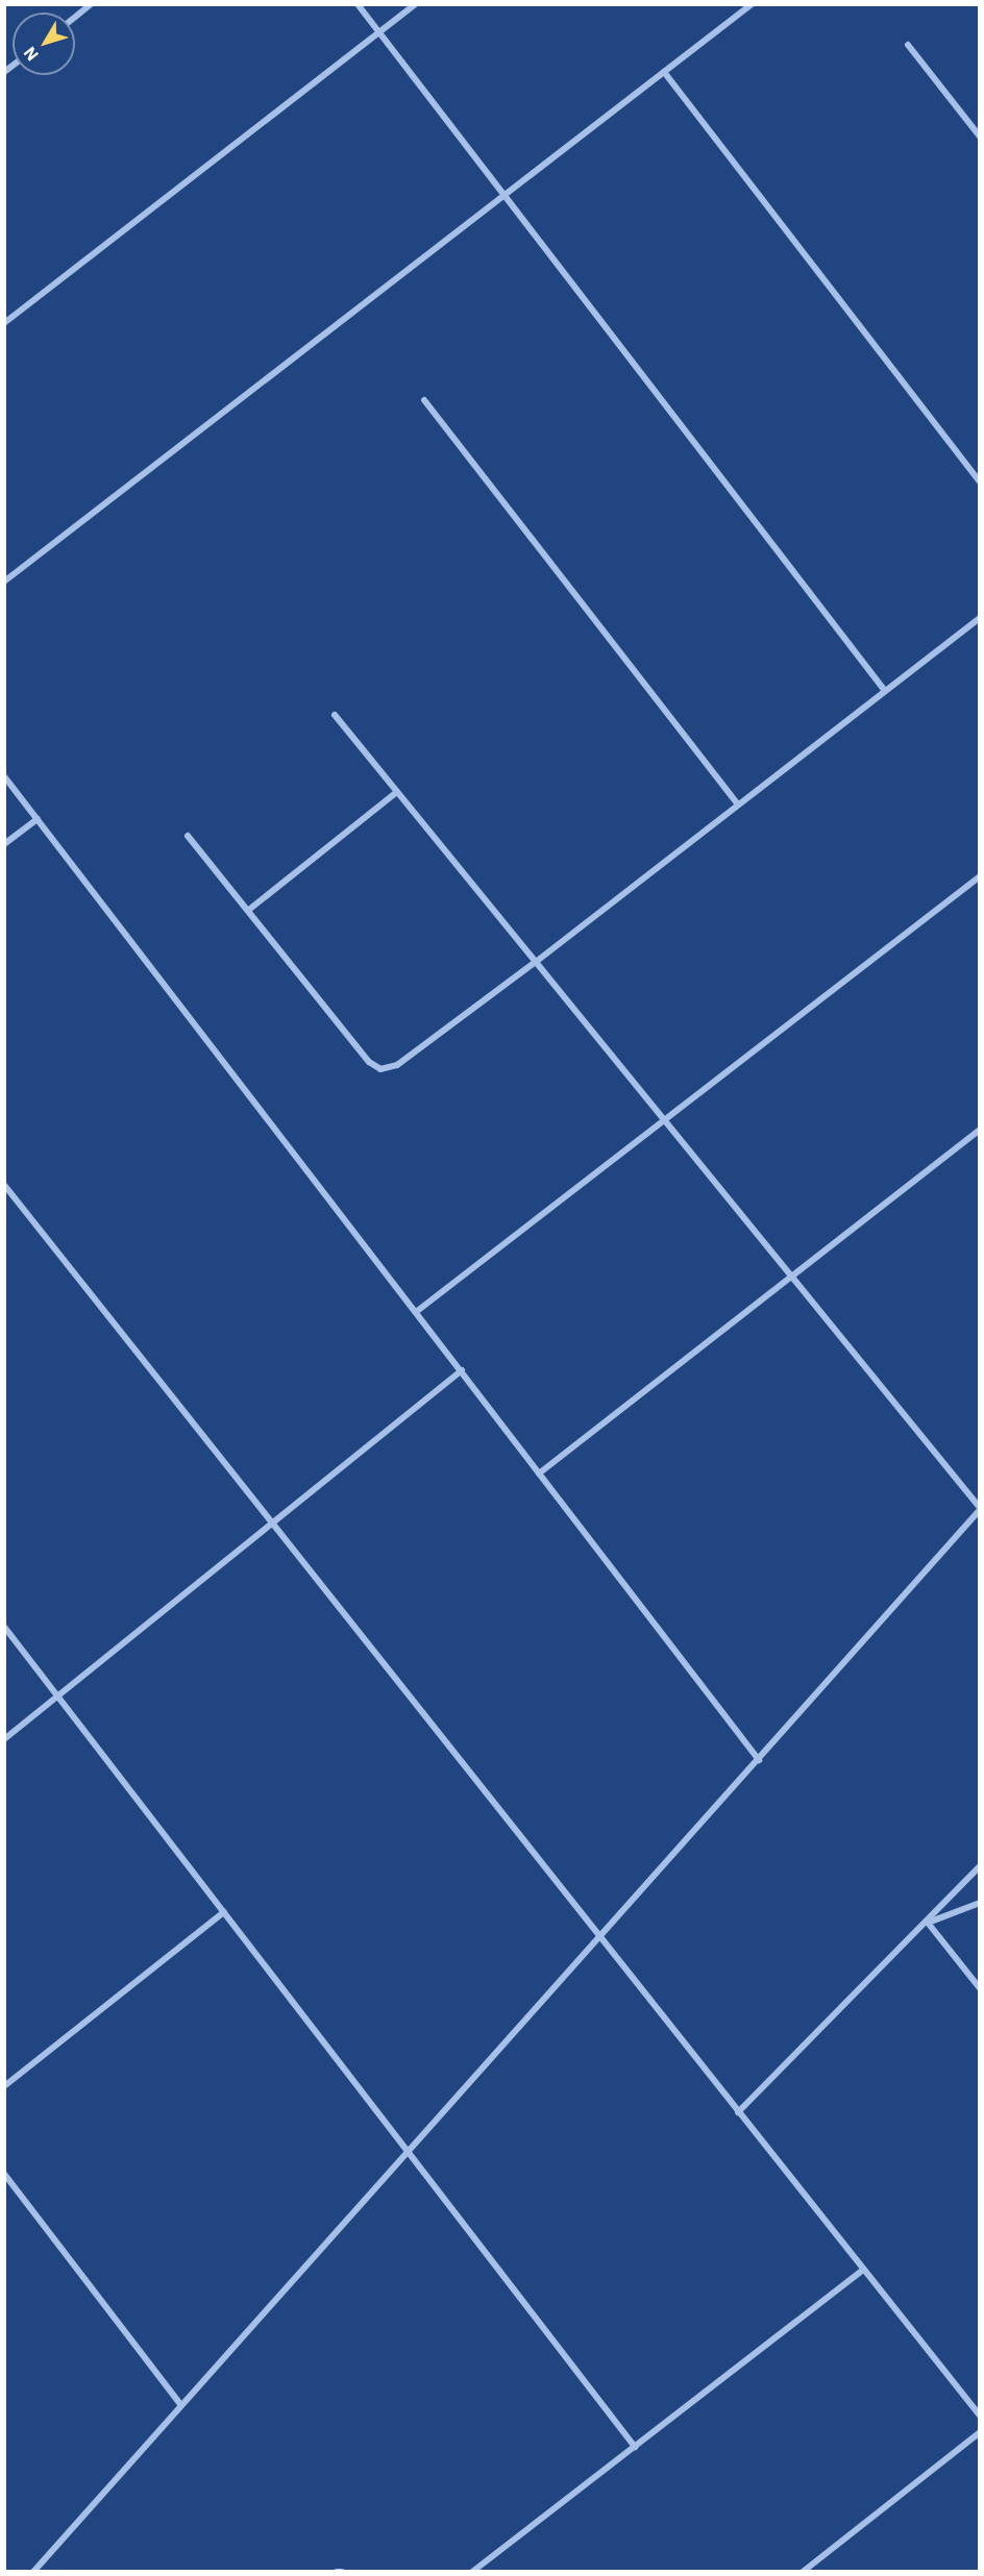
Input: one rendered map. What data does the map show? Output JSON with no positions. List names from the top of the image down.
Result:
{
  "north": "bottom left"
}
